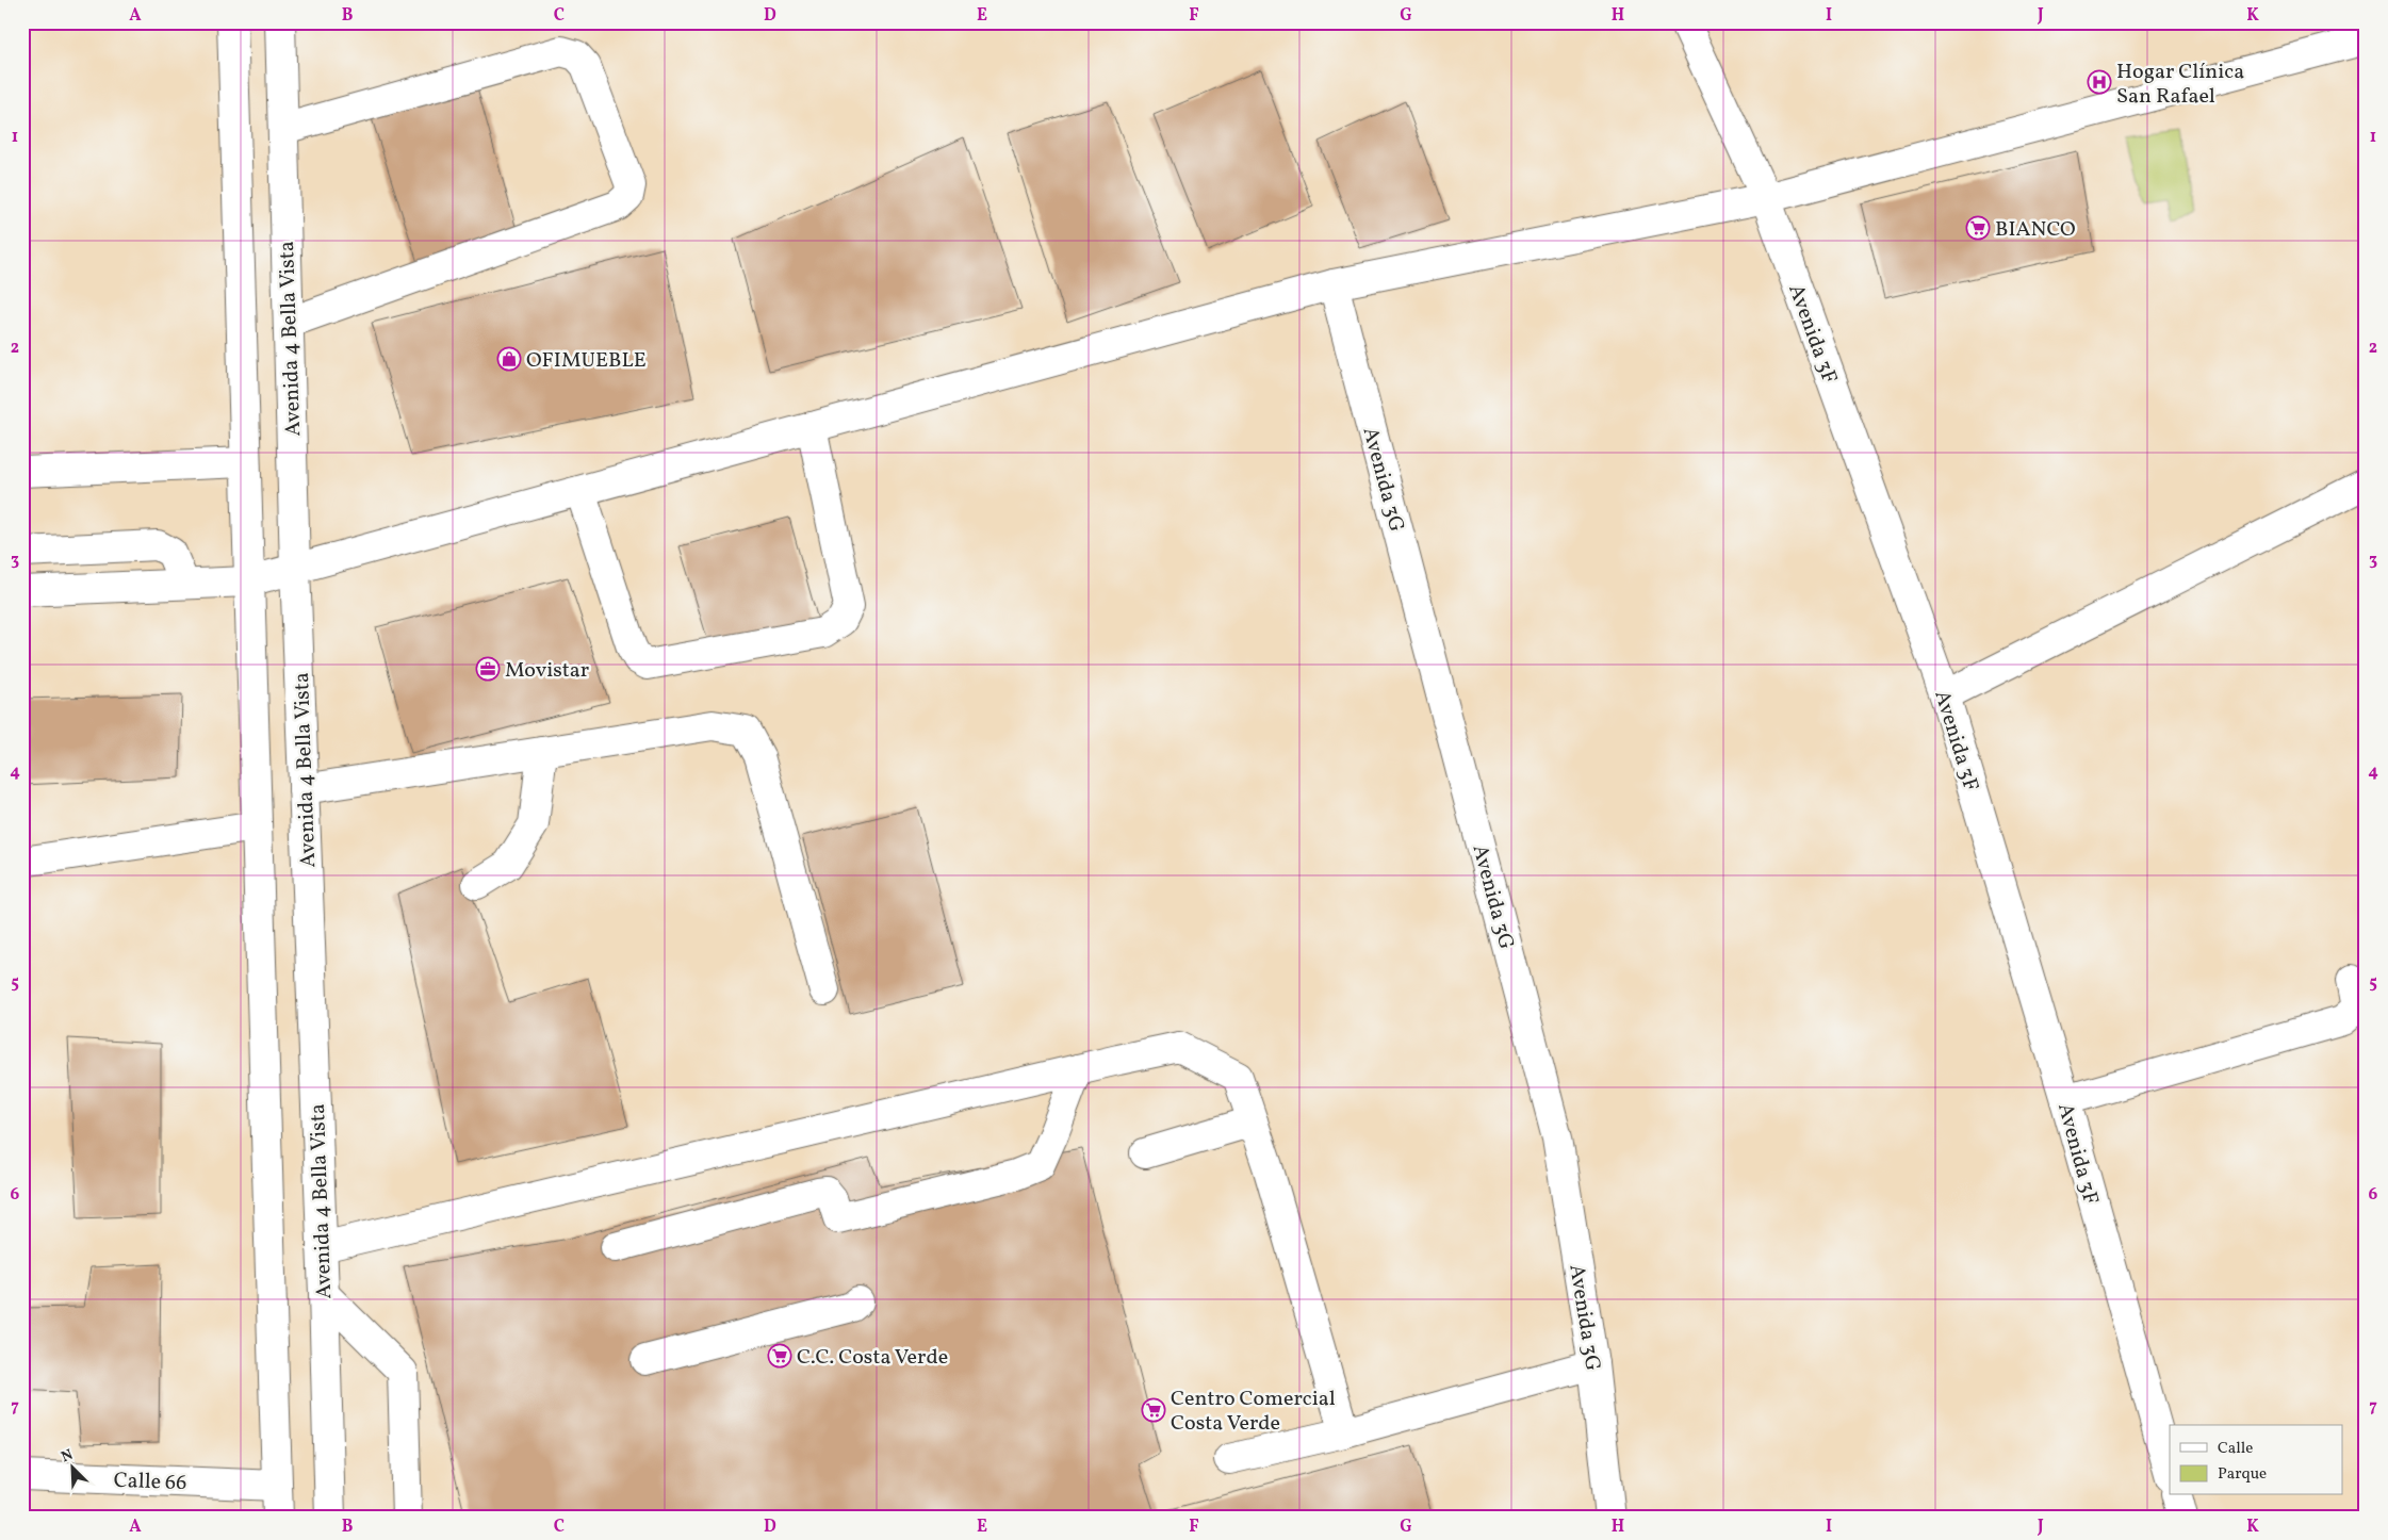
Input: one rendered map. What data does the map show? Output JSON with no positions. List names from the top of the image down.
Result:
{
  "streets": {
    "street": [
      "Avenida 3F",
      "Avenida 4 Bella Vista",
      "Avenida 3G",
      "Calle 66"
    ]
  },
  "places": {
    "hospital": ["Hogar Clínica San Rafael"],
    "supermarket": ["BIANCO", "C.C. Costa Verde", "Centro Comercial Costa Verde"],
    "shop": ["OFIMUEBLE"],
    "office": ["Movistar"]
  },
  "legend": ["Calle", "Parque"],
  "north": "top left",
  "grid": {
    "columns": [
      "A",
      "B",
      "C",
      "D",
      "E",
      "F",
      "G",
      "H",
      "I",
      "J",
      "K"
    ],
    "rows": [
      "1",
      "2",
      "3",
      "4",
      "5",
      "6",
      "7"
    ]
  }
}
